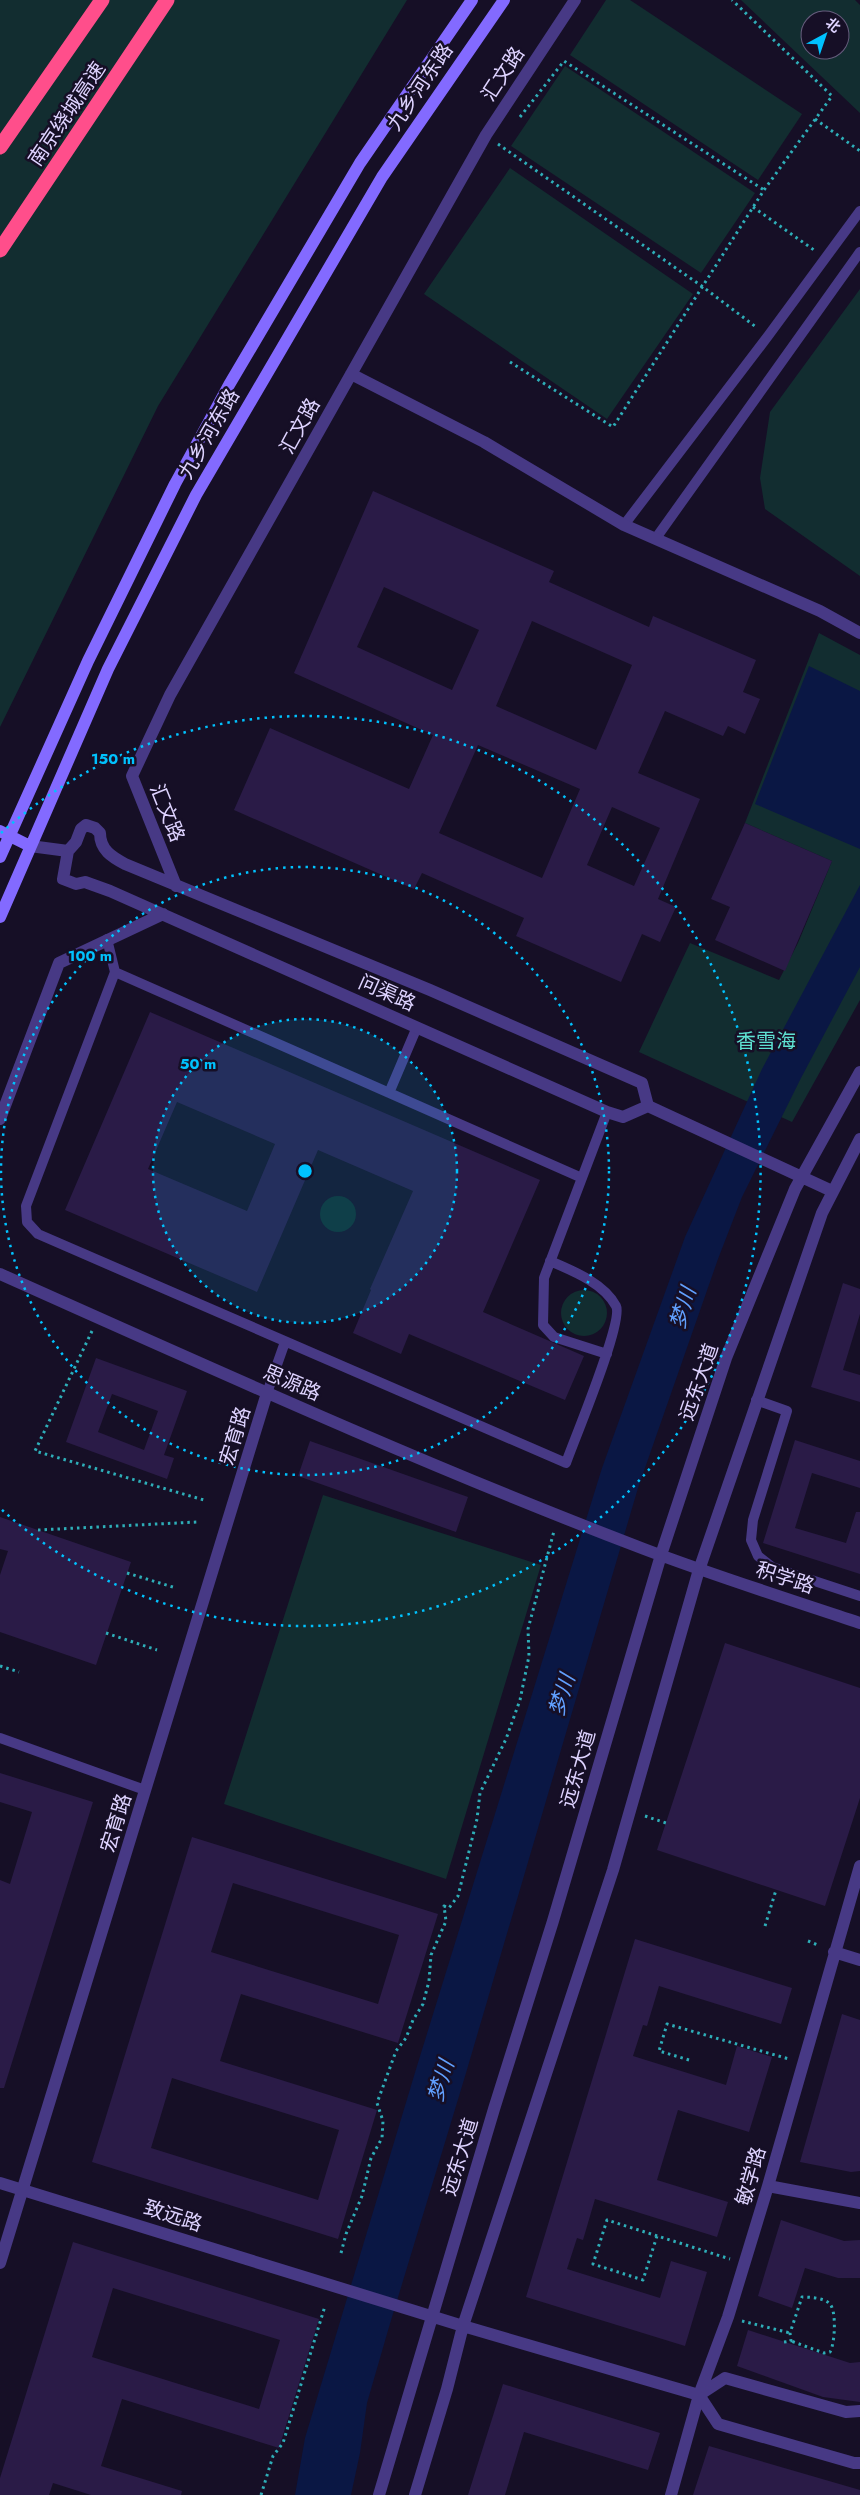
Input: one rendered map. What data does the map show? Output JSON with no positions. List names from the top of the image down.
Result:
{
  "streets": {
    "highway": ["南京绕城高速"],
    "main road": ["九乡河东路"],
    "street": [
      "汇文路",
      "问渠路",
      "远东大道",
      "思源路",
      "宏育路",
      "积学路",
      "敏学路",
      "致远路"
    ]
  },
  "crossings": [
    ["汇文路", "问渠路"],
    ["远东大道", "积学路"],
    ["远东大道", "致远路"],
    ["思源路", "宏育路"],
    ["思源路", "积学路"],
    ["宏育路", "致远路"],
    ["敏学路", "致远路"]
  ],
  "water": ["梦川"],
  "parks": ["香雪海"],
  "north": "top right",
  "rings": ["150 m", "100 m", "50 m"]
}
